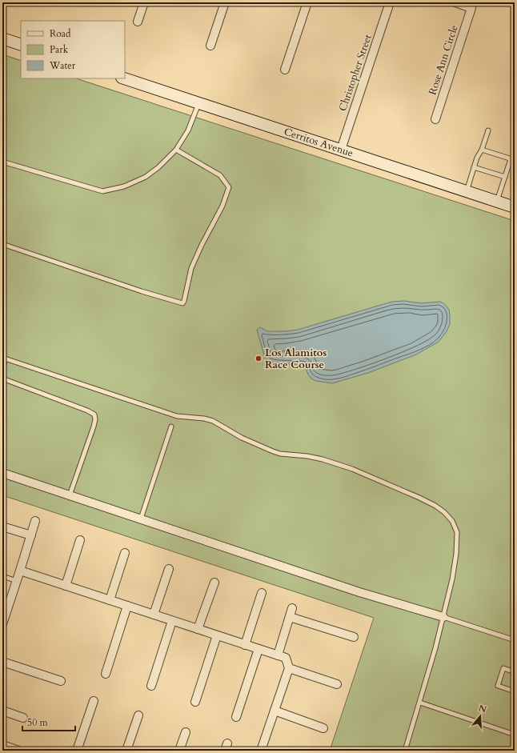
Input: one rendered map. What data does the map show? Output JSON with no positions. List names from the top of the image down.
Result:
{
  "streets": {
    "main road": ["Cerritos Avenue"],
    "street": ["Rose Ann Circle", "Christopher Street"]
  },
  "crossings": [
    ["Christopher Street", "Cerritos Avenue"]
  ],
  "places": ["Los Alamitos Race Course"],
  "legend": ["Road", "Park", "Water"],
  "scale_bar": "50 m",
  "north": "top"
}
